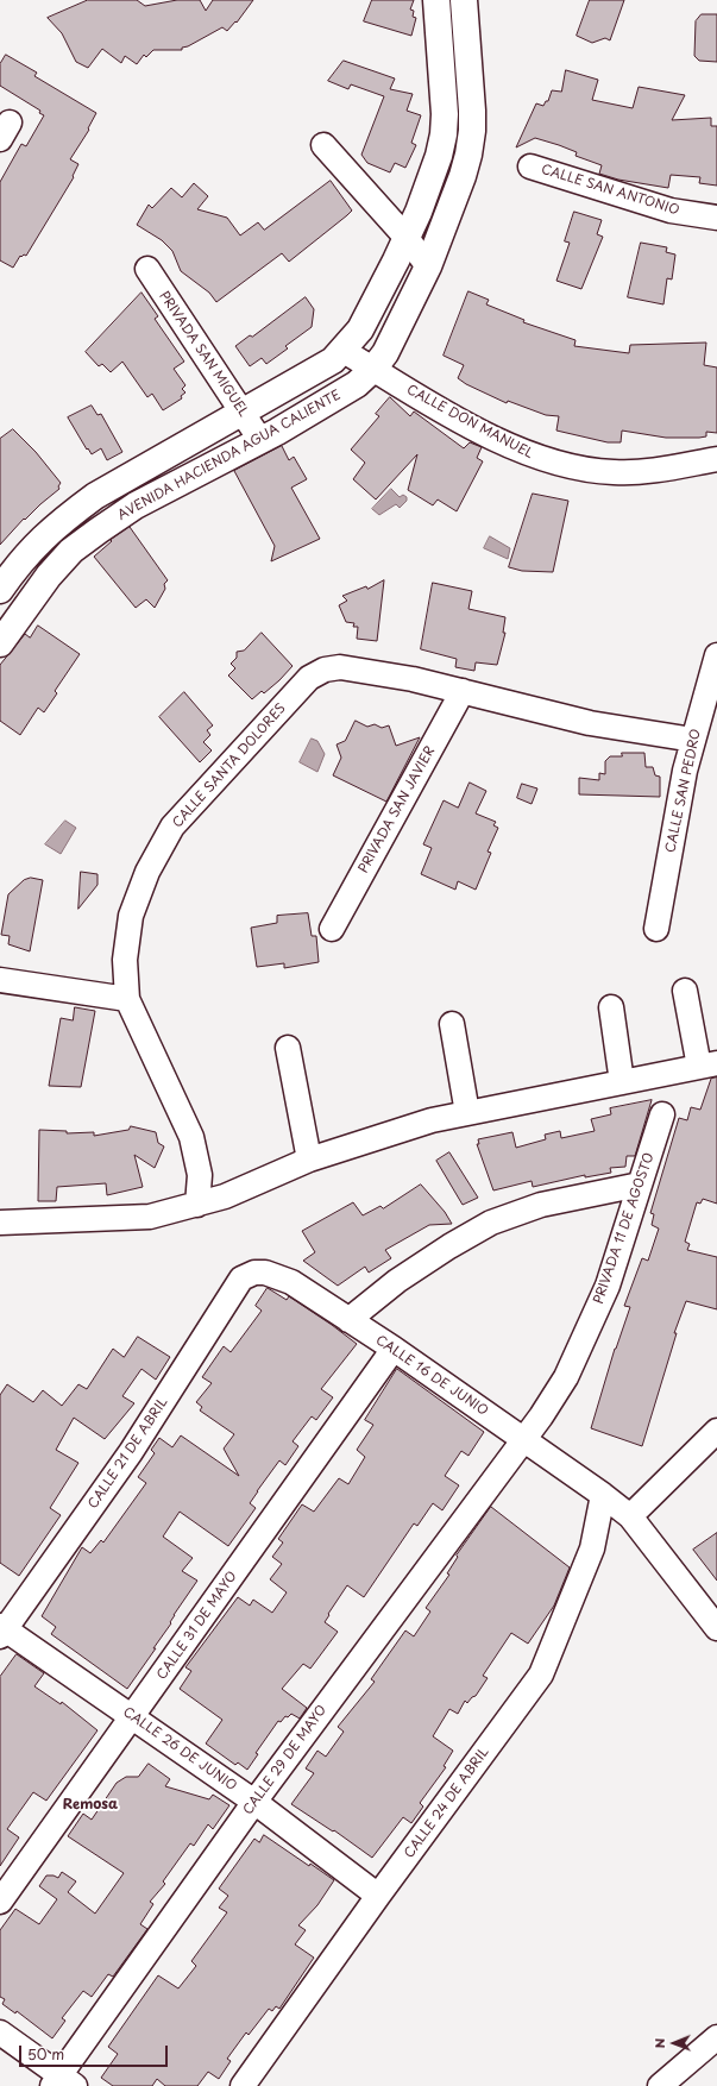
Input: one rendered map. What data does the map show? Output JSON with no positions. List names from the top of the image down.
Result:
{
  "streets": {
    "main road": ["AVENIDA HACIENDA AGUA CALIENTE"],
    "street": [
      "CALLE SAN ANTONIO",
      "PRIVADA SAN MIGUEL",
      "CALLE DON MANUEL",
      "CALLE SANTA DOLORES",
      "CALLE SAN PEDRO",
      "PRIVADA SAN JAVIER",
      "PRIVADA 11 DE AGOSTO",
      "CALLE 16 DE JUNIO",
      "CALLE 21 DE ABRIL",
      "CALLE 31 DE MAYO",
      "CALLE 26 DE JUNIO",
      "CALLE 29 DE MAYO",
      "CALLE 24 DE ABRIL"
    ]
  },
  "crossings": [
    ["PRIVADA SAN MIGUEL", "AVENIDA HACIENDA AGUA CALIENTE"],
    ["CALLE DON MANUEL", "AVENIDA HACIENDA AGUA CALIENTE"],
    ["CALLE SANTA DOLORES", "CALLE SAN PEDRO"],
    ["CALLE SANTA DOLORES", "PRIVADA SAN JAVIER"],
    ["PRIVADA 11 DE AGOSTO", "CALLE 16 DE JUNIO"],
    ["PRIVADA 11 DE AGOSTO", "CALLE 29 DE MAYO"],
    ["CALLE 16 DE JUNIO", "CALLE 21 DE ABRIL"],
    ["CALLE 16 DE JUNIO", "CALLE 31 DE MAYO"],
    ["CALLE 16 DE JUNIO", "CALLE 29 DE MAYO"],
    ["CALLE 16 DE JUNIO", "CALLE 24 DE ABRIL"],
    ["CALLE 21 DE ABRIL", "CALLE 26 DE JUNIO"],
    ["CALLE 31 DE MAYO", "CALLE 26 DE JUNIO"],
    ["CALLE 26 DE JUNIO", "CALLE 29 DE MAYO"],
    ["CALLE 26 DE JUNIO", "CALLE 24 DE ABRIL"]
  ],
  "districts": ["Remosa"],
  "scale_bar": "50 m",
  "north": "left"
}
